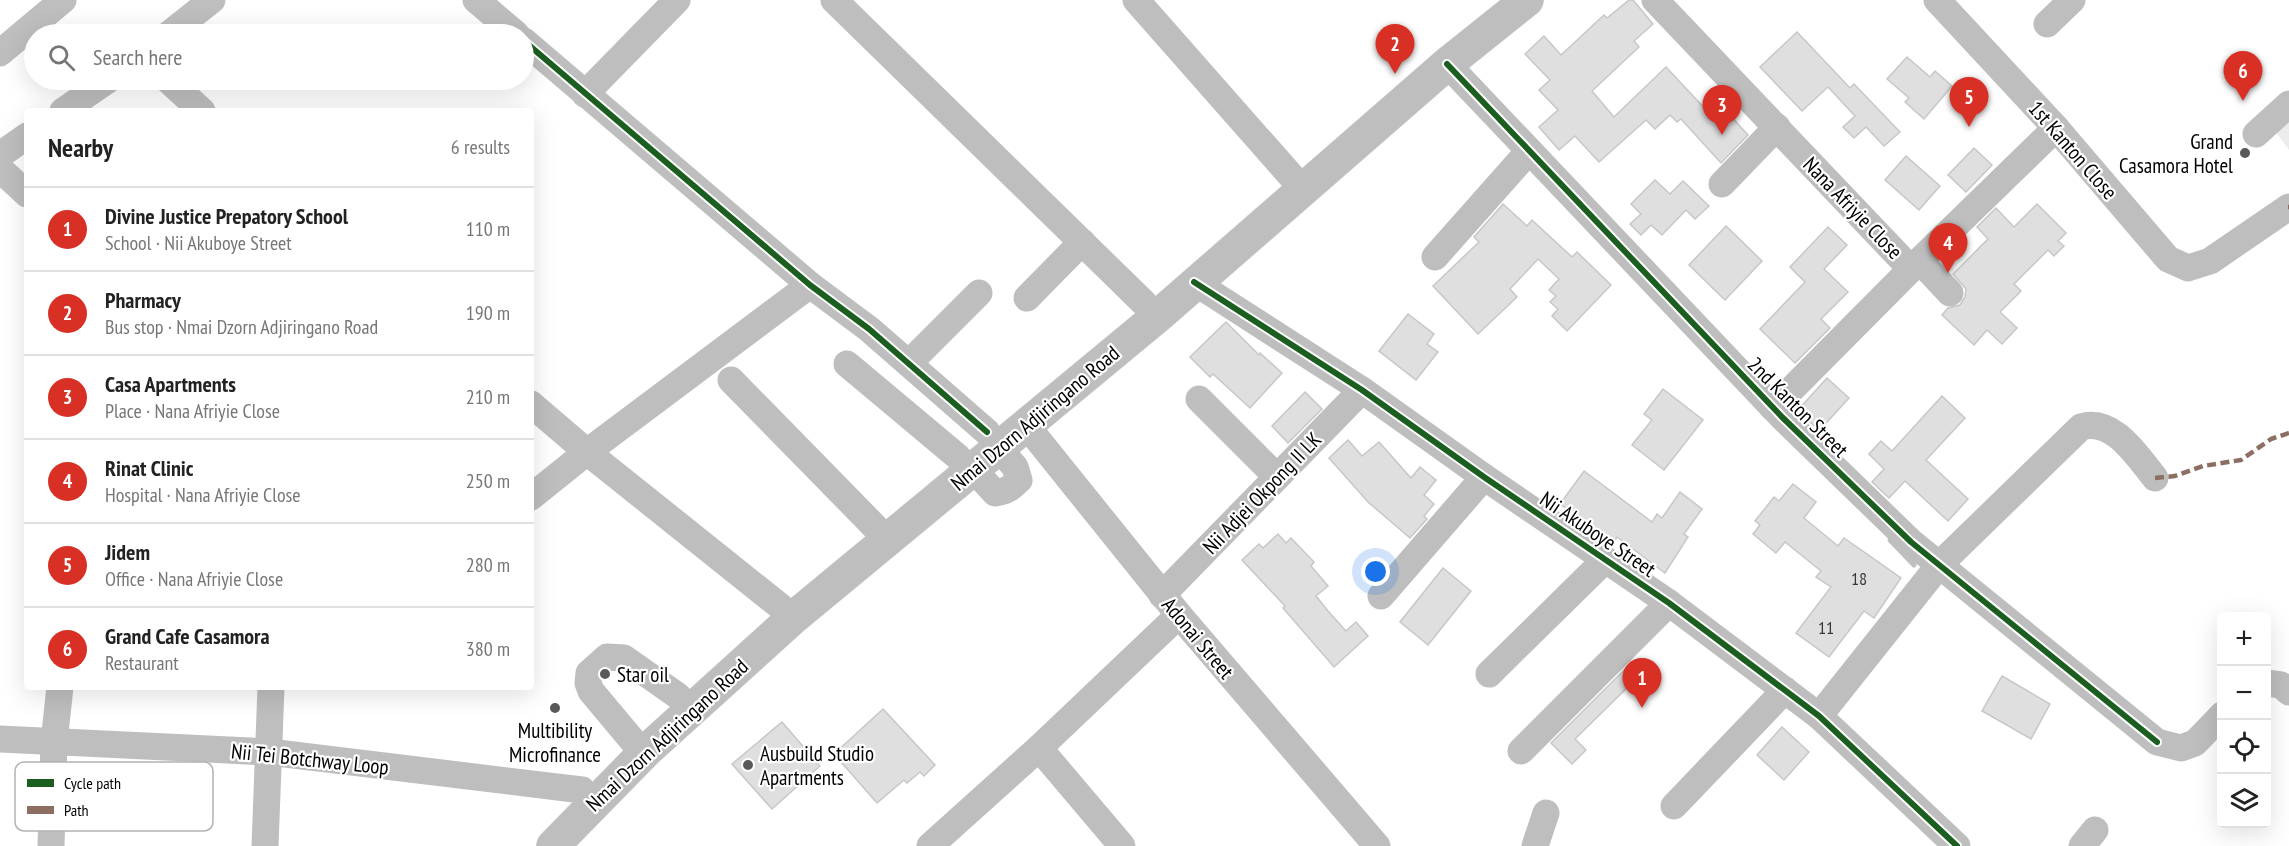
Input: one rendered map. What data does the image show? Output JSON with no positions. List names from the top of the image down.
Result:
{
  "streets": {
    "main road": ["Nmai Dzorn Adjiringano Road"],
    "street": [
      "1st Kanton Close",
      "Nana Afriyie Close",
      "2nd Kanton Street",
      "Nii Adjei Okpong II LK",
      "Nii Akuboye Street",
      "Adonai Street",
      "Nii Tei Botchway Loop"
    ]
  },
  "crossings": [
    ["1st Kanton Close", "Nana Afriyie Close"],
    ["2nd Kanton Street", "Nmai Dzorn Adjiringano Road"],
    ["Nmai Dzorn Adjiringano Road", "Nii Akuboye Street"],
    ["Nmai Dzorn Adjiringano Road", "Adonai Street"],
    ["Nmai Dzorn Adjiringano Road", "Nii Tei Botchway Loop"],
    ["Nii Adjei Okpong II LK", "Nii Akuboye Street"],
    ["Nii Adjei Okpong II LK", "Adonai Street"]
  ],
  "places": [
    "Grand Casamora Hotel",
    "Star oil",
    "Multibility Microfinance",
    "Ausbuild Studio Apartments"
  ],
  "house_numbers": ["18", "11"],
  "legend": ["Cycle path", "Path"],
  "page": {
    "pins": [
      "2",
      "6",
      "5",
      "3",
      "4",
      "1"
    ],
    "search": "Search here",
    "heading": ["Nearby", "6 results"],
    "list": [
      {
        "mark": "1",
        "name": "Divine Justice Prepatory School",
        "note": "School · Nii Akuboye Street",
        "value": "110 m"
      },
      {
        "mark": "2",
        "name": "Pharmacy",
        "note": "Bus stop · Nmai Dzorn Adjiringano Road",
        "value": "190 m"
      },
      {
        "mark": "3",
        "name": "Casa Apartments",
        "note": "Place · Nana Afriyie Close",
        "value": "210 m"
      },
      {
        "mark": "4",
        "name": "Rinat Clinic",
        "note": "Hospital · Nana Afriyie Close",
        "value": "250 m"
      },
      {
        "mark": "5",
        "name": "Jidem",
        "note": "Office · Nana Afriyie Close",
        "value": "280 m"
      },
      {
        "mark": "6",
        "name": "Grand Cafe Casamora",
        "note": "Restaurant",
        "value": "380 m"
      }
    ],
    "map_buttons": ["+", "−"]
  }
}
